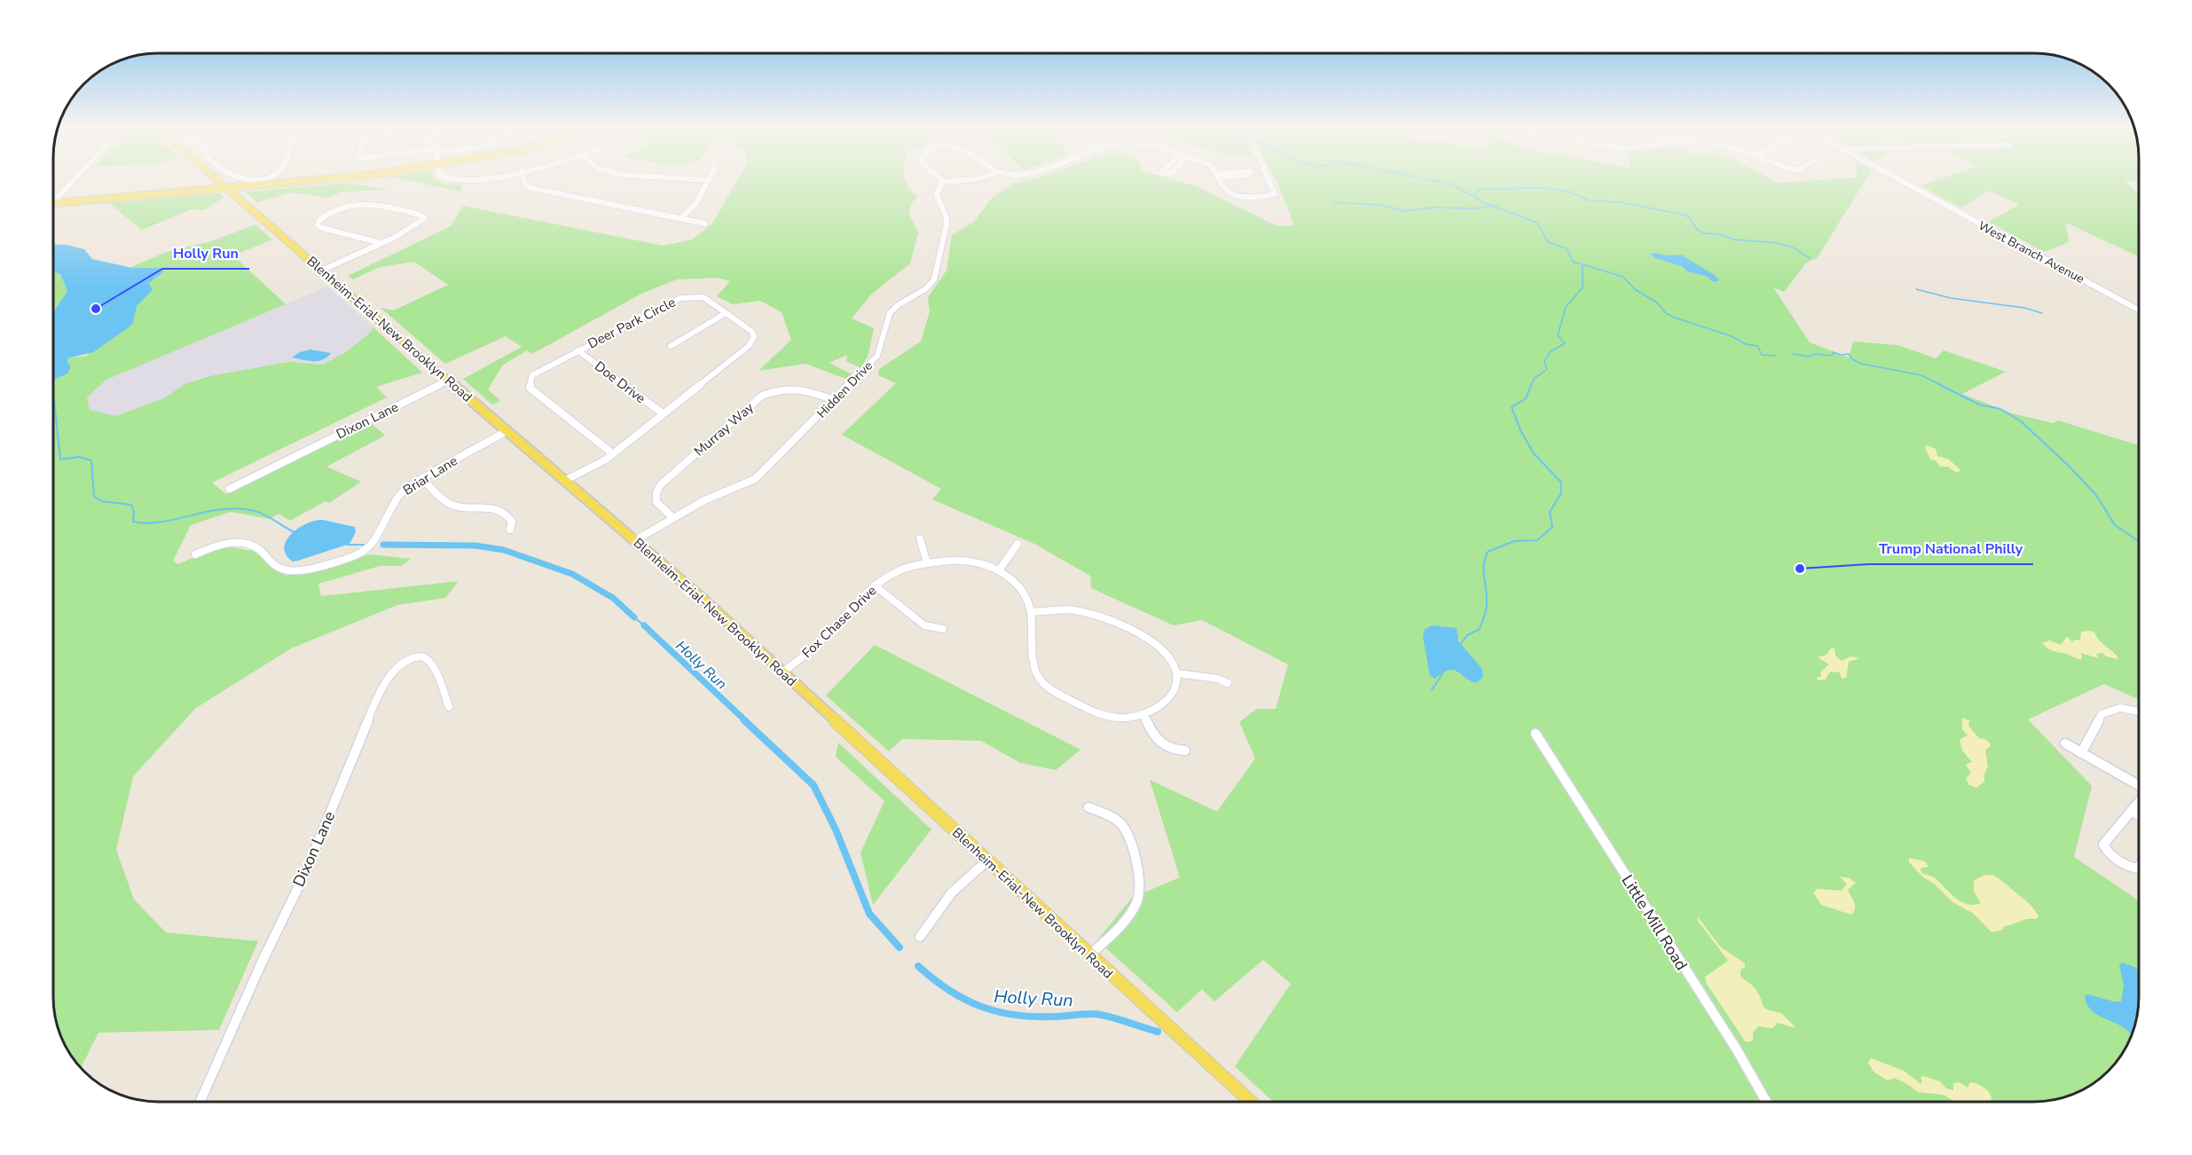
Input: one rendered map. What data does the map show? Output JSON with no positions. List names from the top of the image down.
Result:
{
  "streets": {
    "main road": ["Blenheim-Erial-New Brooklyn Road"],
    "street": [
      "West Branch Avenue",
      "Deer Park Circle",
      "Doe Drive",
      "Hidden Drive",
      "Dixon Lane",
      "Murray Way",
      "Briar Lane",
      "Fox Chase Drive",
      "Little Mill Road"
    ]
  },
  "crossings": [
    ["Deer Park Circle", "Blenheim-Erial-New Brooklyn Road"],
    ["Deer Park Circle", "Doe Drive"],
    ["Blenheim-Erial-New Brooklyn Road", "Hidden Drive"],
    ["Blenheim-Erial-New Brooklyn Road", "Dixon Lane"],
    ["Blenheim-Erial-New Brooklyn Road", "Briar Lane"],
    ["Blenheim-Erial-New Brooklyn Road", "Fox Chase Drive"],
    ["Hidden Drive", "Murray Way"]
  ],
  "water": ["Holly Run"],
  "places": ["Holly Run", "Trump National Philly"]
}
